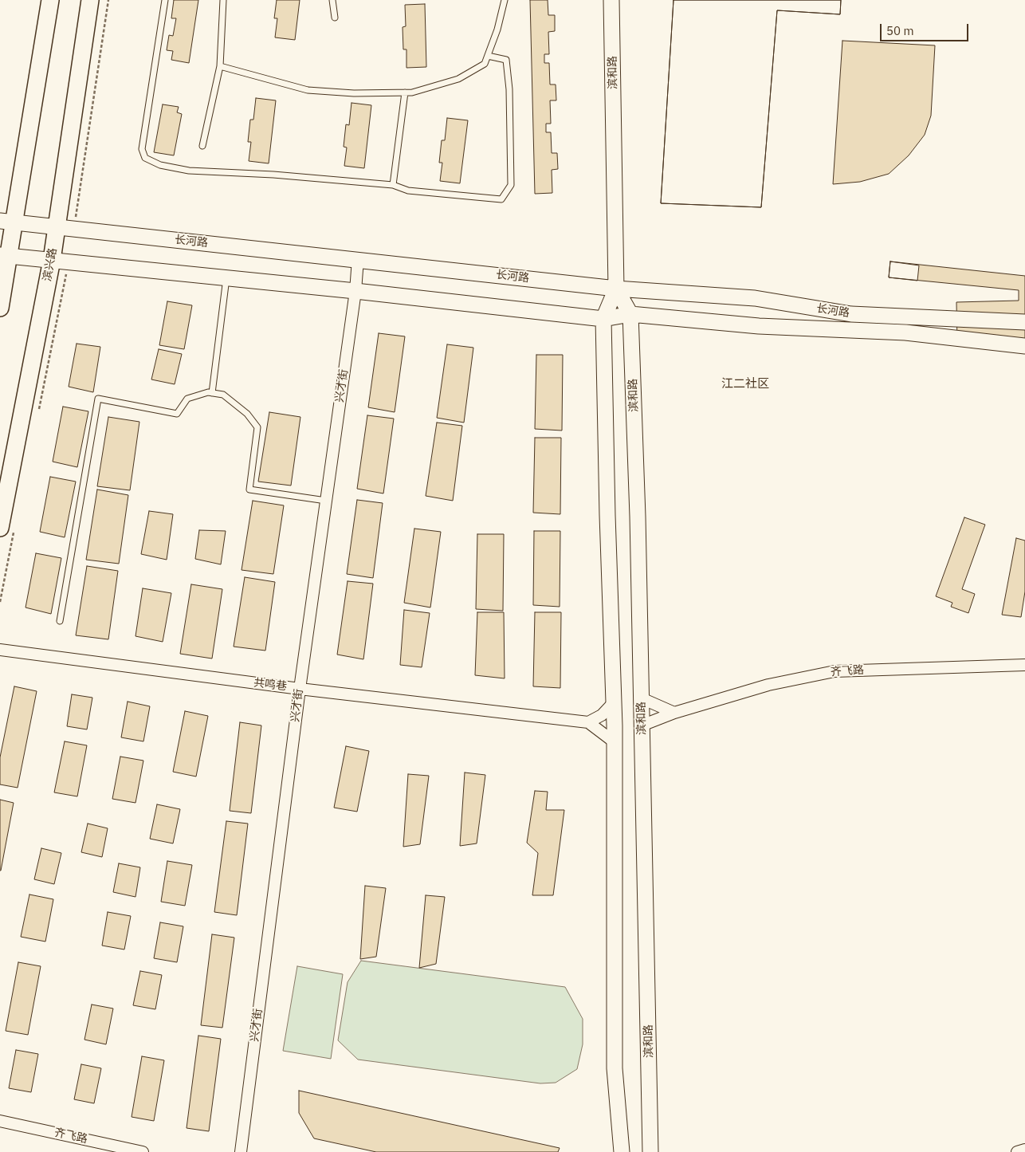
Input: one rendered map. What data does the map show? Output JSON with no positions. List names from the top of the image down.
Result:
{
  "streets": {
    "main road": ["滨和路", "长河路", "滨兴路"],
    "street": ["兴才街", "齐飞路", "共鸣巷"]
  },
  "crossings": [
    ["滨和路", "长河路"],
    ["滨和路", "齐飞路"],
    ["长河路", "滨兴路"],
    ["长河路", "兴才街"],
    ["兴才街", "共鸣巷"]
  ],
  "districts": ["江二社区"],
  "scale_bar": "50 m"
}
